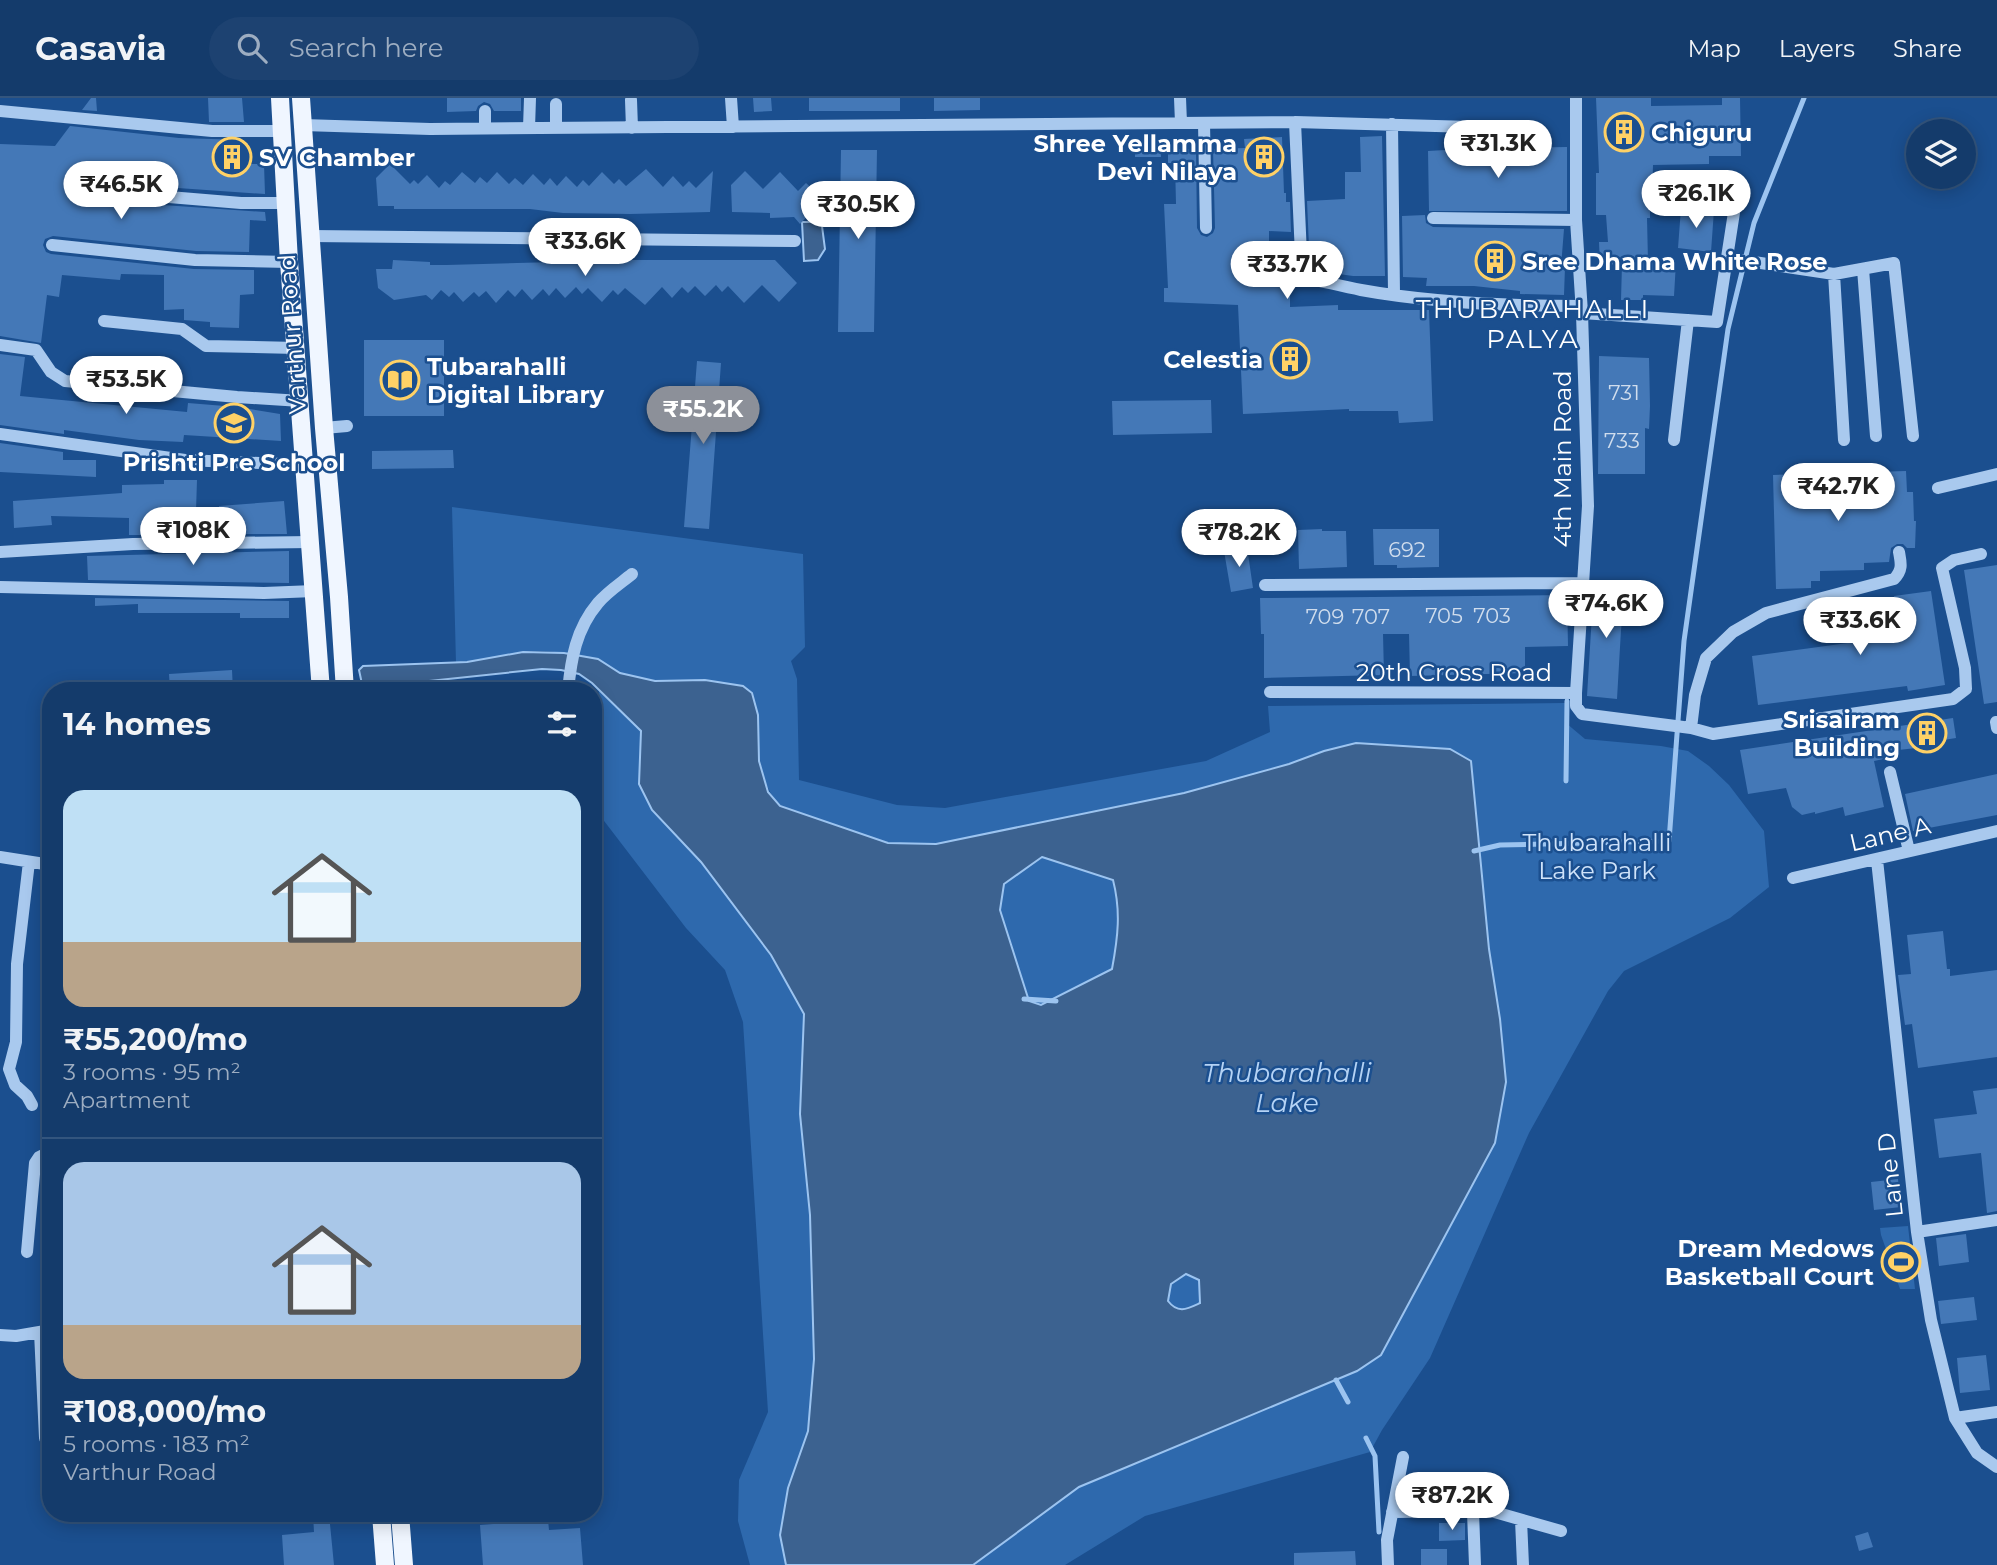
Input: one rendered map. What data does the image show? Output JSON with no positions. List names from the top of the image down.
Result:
{
  "streets": {
    "main road": ["Varthur Road"],
    "street": [
      "4th Main Road",
      "20th Cross Road",
      "Lane A",
      "Lane D"
    ]
  },
  "crossings": [
    ["4th Main Road", "20th Cross Road"],
    ["Lane A", "Lane D"]
  ],
  "districts": ["THUBARAHALLI PALYA"],
  "water": ["Thubarahalli Lake"],
  "parks": ["Thubarahalli Lake Park"],
  "places": {
    "building": [
      "Chiguru",
      "SV Chamber",
      "Shree Yellamma Devi Nilaya",
      "Sree Dhama White Rose",
      "Celestia",
      "Srisairam Building"
    ],
    "library": ["Tubarahalli Digital Library"],
    "school or university": ["Prishti Pre School"],
    "sports": ["Dream Medows Basketball Court"]
  },
  "house_numbers": [
    "731",
    "733",
    "692",
    "705",
    "703",
    "709",
    "707"
  ],
  "page": {
    "header": "Casavia",
    "search": "Search here",
    "nav": ["Map", "Layers", "Share"],
    "price": [
      "₹31.3K",
      "₹46.5K",
      "₹26.1K",
      "₹30.5K",
      "₹33.6K",
      "₹33.7K",
      "₹53.5K",
      "₹55.2K",
      "₹42.7K",
      "₹108K",
      "₹78.2K",
      "₹74.6K",
      "₹33.6K",
      "₹87.2K"
    ],
    "heading": "14 homes",
    "list": [
      {
        "name": "₹55,200/mo",
        "note": "3 rooms · 95 m² · Apartment"
      },
      {
        "name": "₹108,000/mo",
        "note": "5 rooms · 183 m² · Varthur Road"
      }
    ]
  }
}
